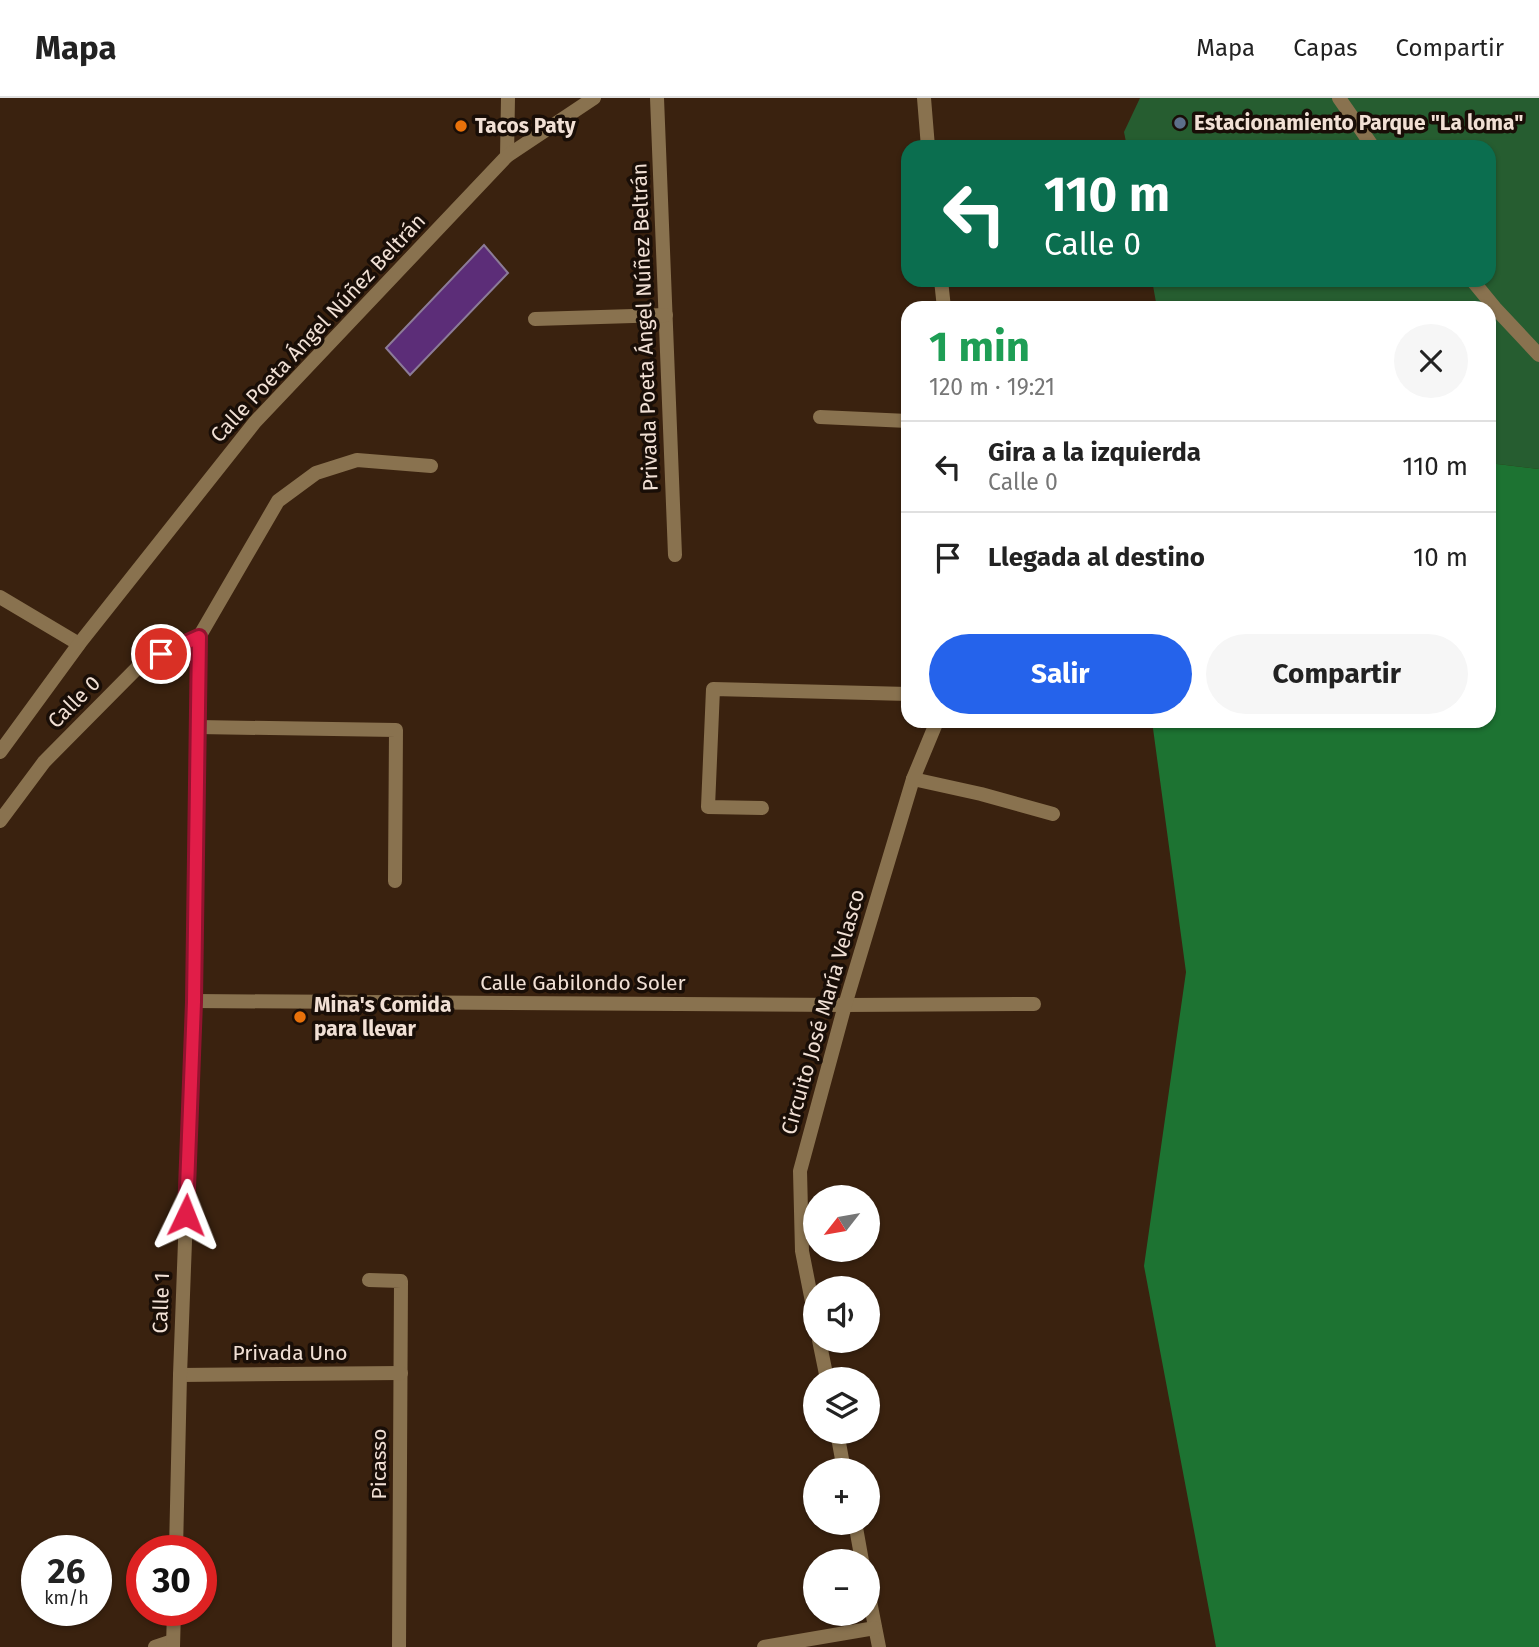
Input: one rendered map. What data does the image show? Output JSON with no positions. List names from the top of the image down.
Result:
{
  "streets": {
    "street": [
      "Privada Poeta Ángel Núñez Beltrán",
      "Calle Poeta Ángel Núñez Beltrán",
      "Calle 0",
      "Calle Gabilondo Soler",
      "Circuito José María Velasco",
      "Calle 1",
      "Privada Uno",
      "Picasso"
    ]
  },
  "crossings": [
    ["Calle 0", "Calle 1"],
    ["Calle Gabilondo Soler", "Circuito José María Velasco"],
    ["Calle Gabilondo Soler", "Calle 1"],
    ["Calle 1", "Privada Uno"],
    ["Privada Uno", "Picasso"]
  ],
  "places": ["Estacionamiento Parque \"La loma\"", "Tacos Paty", "Mina's Comida para llevar"],
  "north": "bottom left",
  "page": {
    "header": "Mapa",
    "nav": ["Mapa", "Capas", "Compartir"],
    "turn": ["110 m", "Calle 0"],
    "heading": ["1 min", "120 m · 19:21"],
    "list": [
      {
        "name": "Gira a la izquierda",
        "note": "Calle 0",
        "value": "110 m"
      },
      {
        "name": "Llegada al destino",
        "value": "10 m"
      }
    ],
    "buttons": ["Salir", "Compartir"],
    "map_buttons": ["+", "−"],
    "speed": "26 km/h",
    "limit": "30"
  }
}
